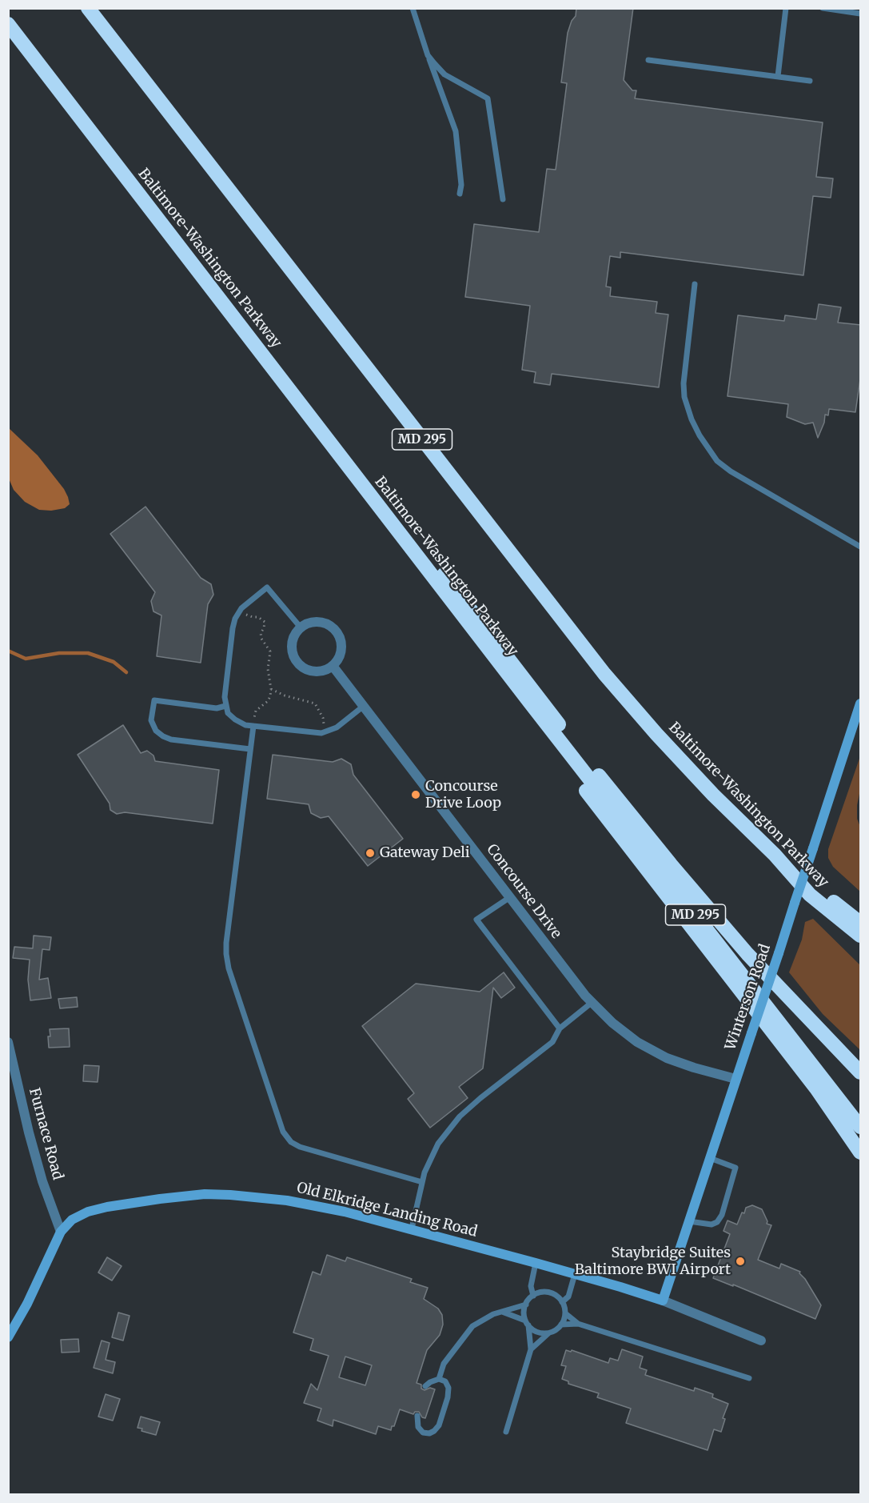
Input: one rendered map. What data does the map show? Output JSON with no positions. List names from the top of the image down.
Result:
{
  "streets": {
    "highway": ["Baltimore-Washington Parkway", "MD 295"],
    "street": [
      "Concourse Drive",
      "Winterson Road",
      "Furnace Road",
      "Old Elkridge Landing Road"
    ]
  },
  "crossings": [
    ["Concourse Drive", "Winterson Road"],
    ["Winterson Road", "Old Elkridge Landing Road"],
    ["Furnace Road", "Old Elkridge Landing Road"]
  ],
  "places": ["Concourse Drive Loop", "Gateway Deli", "Staybridge Suites Baltimore BWI Airport"]
}
